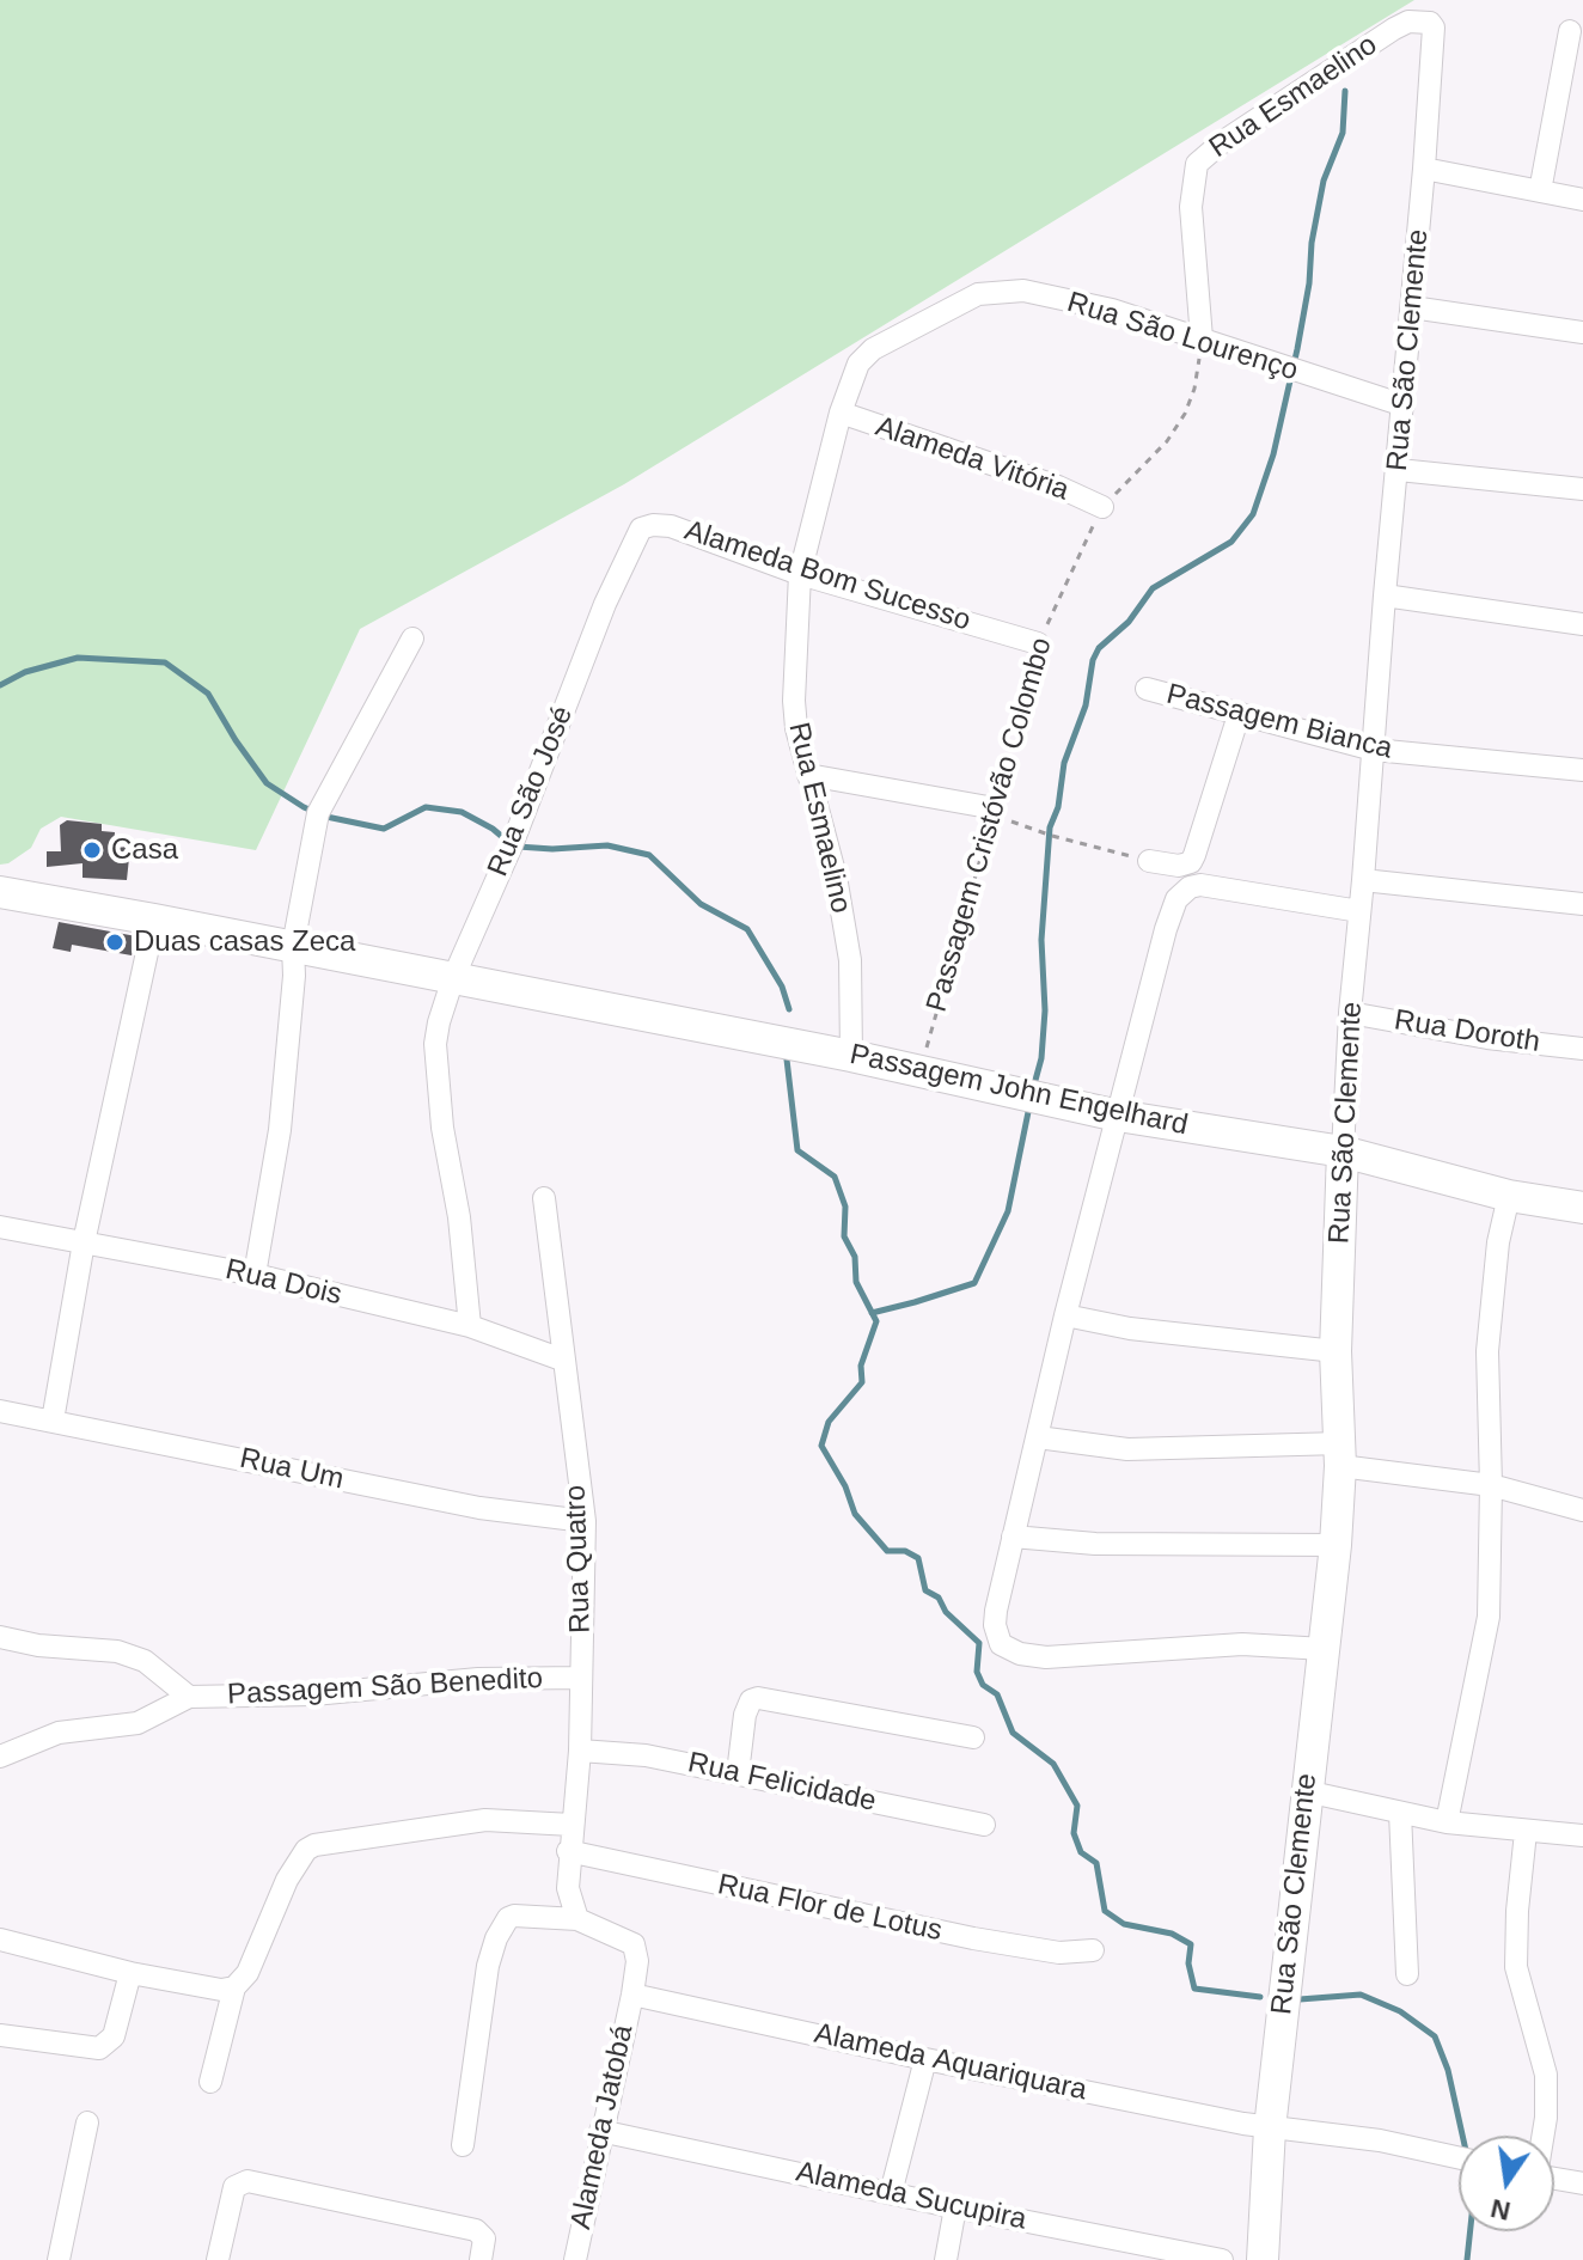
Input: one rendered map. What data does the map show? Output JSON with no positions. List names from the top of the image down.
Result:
{
  "streets": {
    "main road": ["Rua São Clemente", "Passagem John Engelhard"],
    "street": [
      "Rua Esmaelino",
      "Rua São Lourenço",
      "Alameda Vitória",
      "Alameda Bom Sucesso",
      "Passagem Bianca",
      "Rua São José",
      "Rua Doroth",
      "Rua Dois",
      "Rua Um",
      "Rua Quatro",
      "Passagem São Benedito",
      "Rua Felicidade",
      "Rua Flor de Lotus",
      "Alameda Aquariquara",
      "Alameda Jatobá",
      "Alameda Sucupira"
    ],
    "path": ["Passagem Cristóvão Colombo"]
  },
  "crossings": [
    ["Rua Esmaelino", "Rua São Lourenço"],
    ["Rua Esmaelino", "Rua São Clemente"],
    ["Rua Esmaelino", "Alameda Vitória"],
    ["Rua Esmaelino", "Alameda Bom Sucesso"],
    ["Rua Esmaelino", "Passagem Cristóvão Colombo"],
    ["Rua Esmaelino", "Passagem John Engelhard"],
    ["Rua São Lourenço", "Rua São Clemente"],
    ["Rua São Lourenço", "Alameda Vitória"],
    ["Rua São Lourenço", "Passagem Cristóvão Colombo"],
    ["Rua São Clemente", "Passagem Bianca"],
    ["Rua São Clemente", "Rua Doroth"],
    ["Rua São Clemente", "Passagem John Engelhard"],
    ["Rua São Clemente", "Alameda Aquariquara"],
    ["Alameda Vitória", "Passagem Cristóvão Colombo"],
    ["Alameda Bom Sucesso", "Rua São José"],
    ["Alameda Bom Sucesso", "Passagem Cristóvão Colombo"],
    ["Rua São José", "Passagem John Engelhard"],
    ["Rua São José", "Rua Dois"],
    ["Passagem Cristóvão Colombo", "Passagem John Engelhard"],
    ["Rua Dois", "Rua Quatro"],
    ["Rua Um", "Rua Quatro"],
    ["Rua Quatro", "Passagem São Benedito"],
    ["Rua Quatro", "Rua Felicidade"],
    ["Rua Quatro", "Rua Flor de Lotus"],
    ["Rua Quatro", "Alameda Jatobá"],
    ["Alameda Aquariquara", "Alameda Jatobá"],
    ["Alameda Jatobá", "Alameda Sucupira"]
  ],
  "places": ["Casa", "Duas casas Zeca"],
  "north": "bottom"
}
